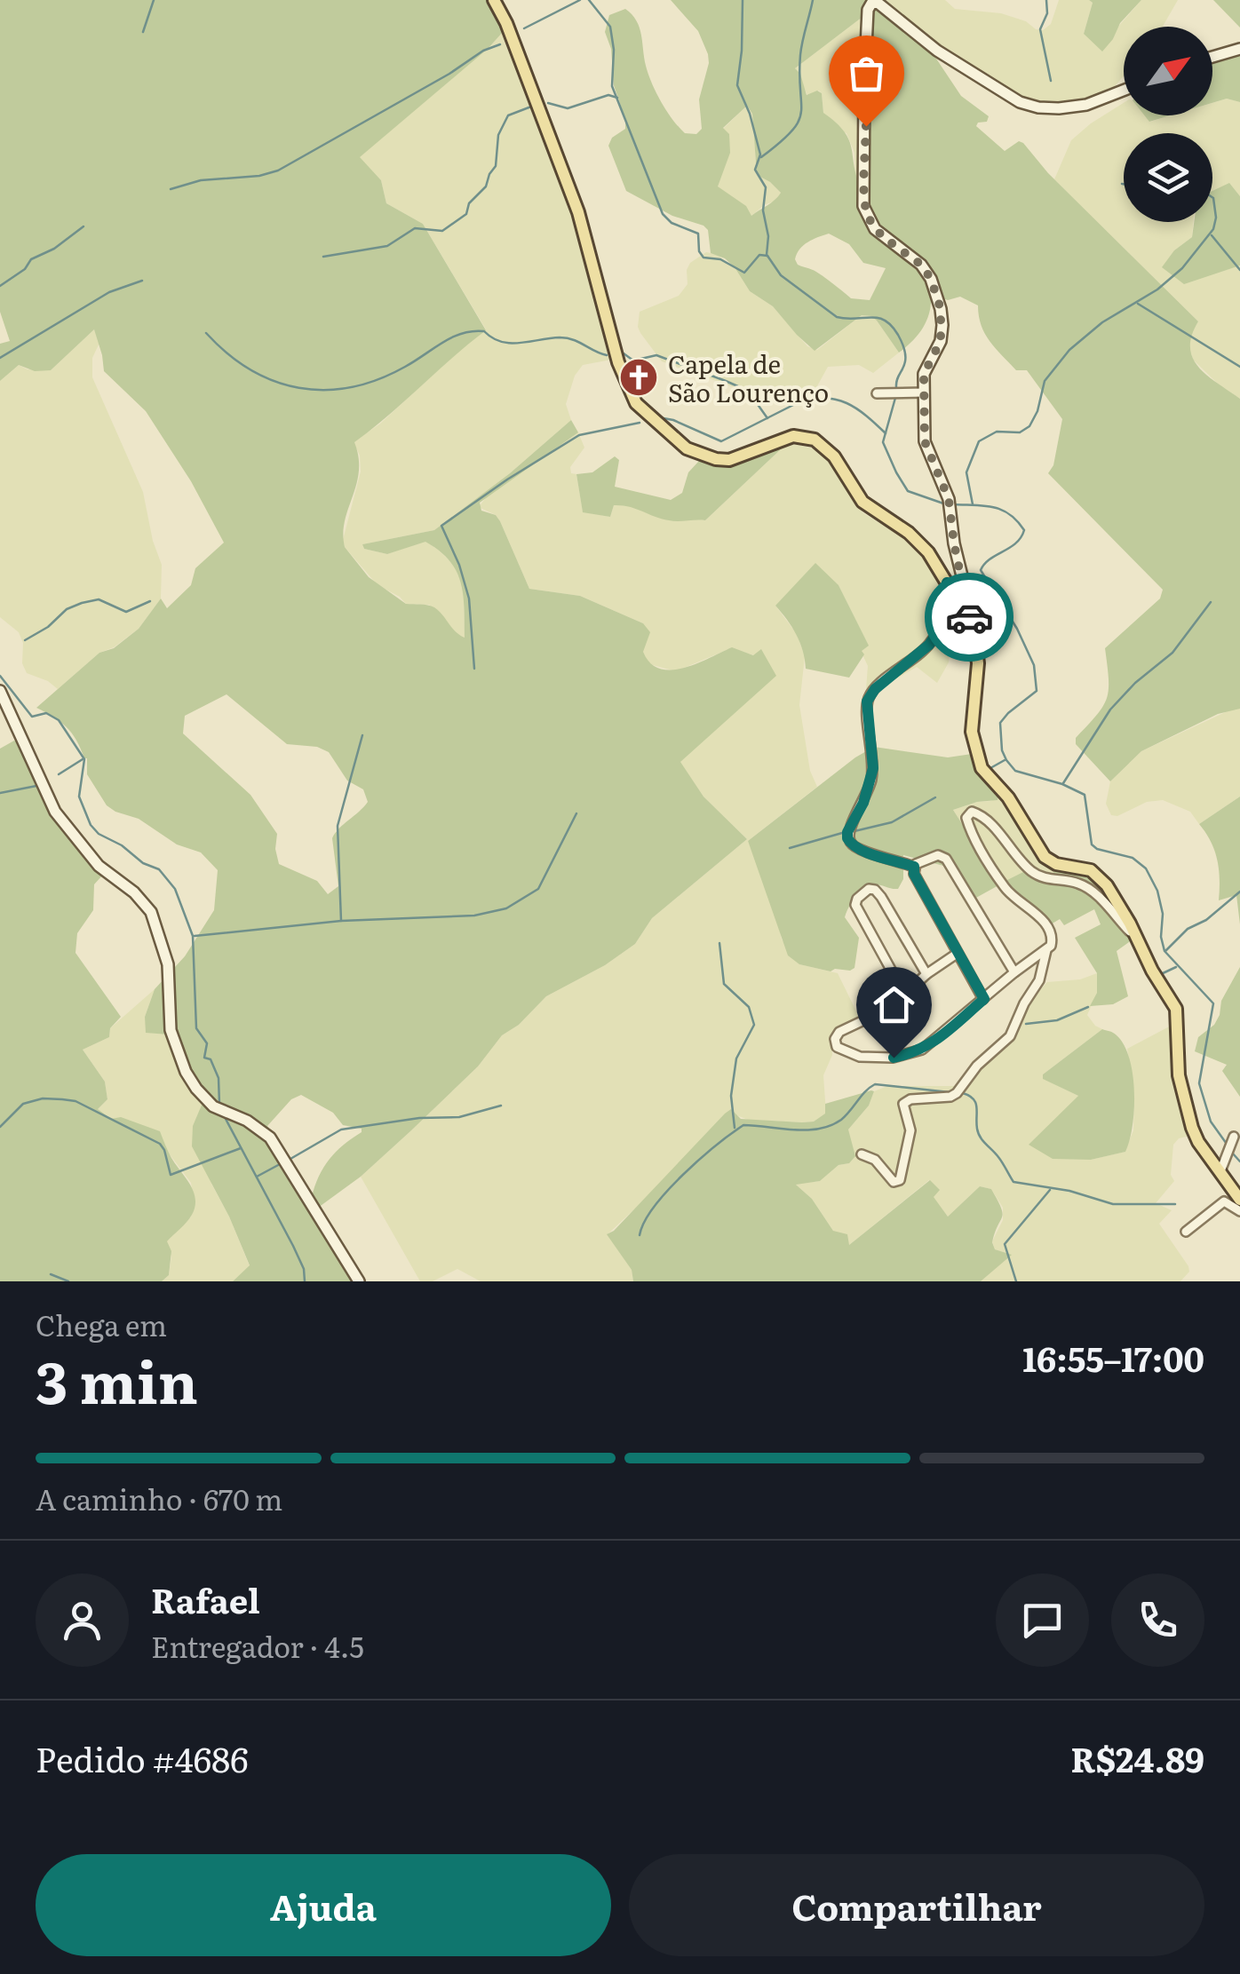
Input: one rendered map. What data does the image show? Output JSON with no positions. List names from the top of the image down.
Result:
{
  "places": {
    "church": ["Capela de São Lourenço"]
  },
  "north": "top right",
  "page": {
    "heading": ["3 min", "Chega em", "16:55–17:00"],
    "panel": [
      "Rafael",
      "Entregador · 4.5",
      "Pedido #4686",
      "R$24.89"
    ],
    "bar": "A caminho · 670 m",
    "buttons": ["Ajuda", "Compartilhar"]
  }
}
